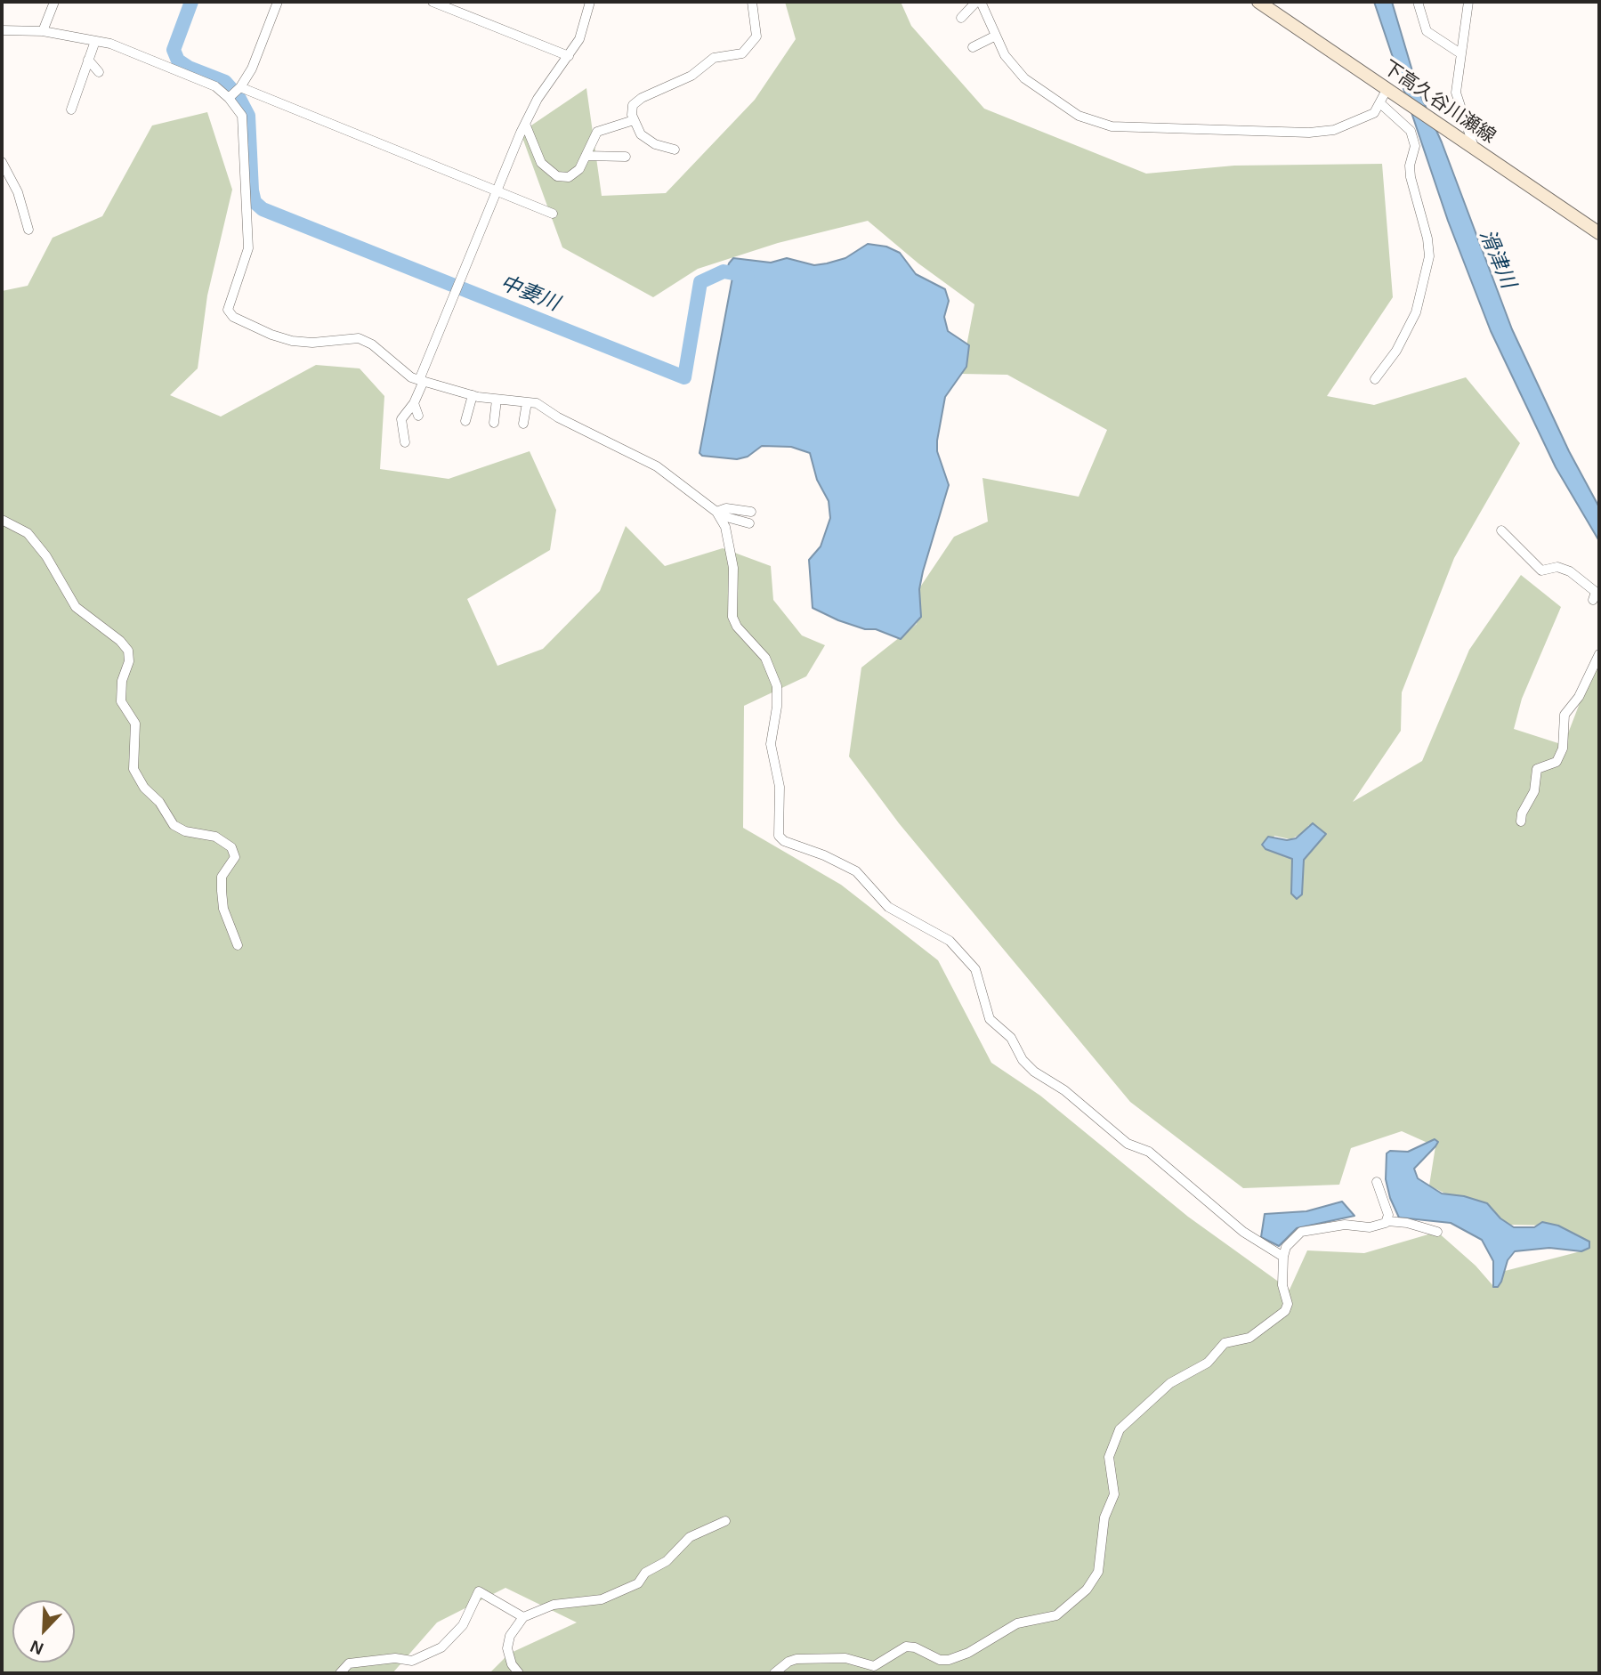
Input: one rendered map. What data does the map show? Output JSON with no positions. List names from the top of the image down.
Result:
{
  "streets": {
    "main road": ["下高久谷川瀬線"]
  },
  "water": ["滑津川", "中妻川"],
  "north": "bottom left"
}
